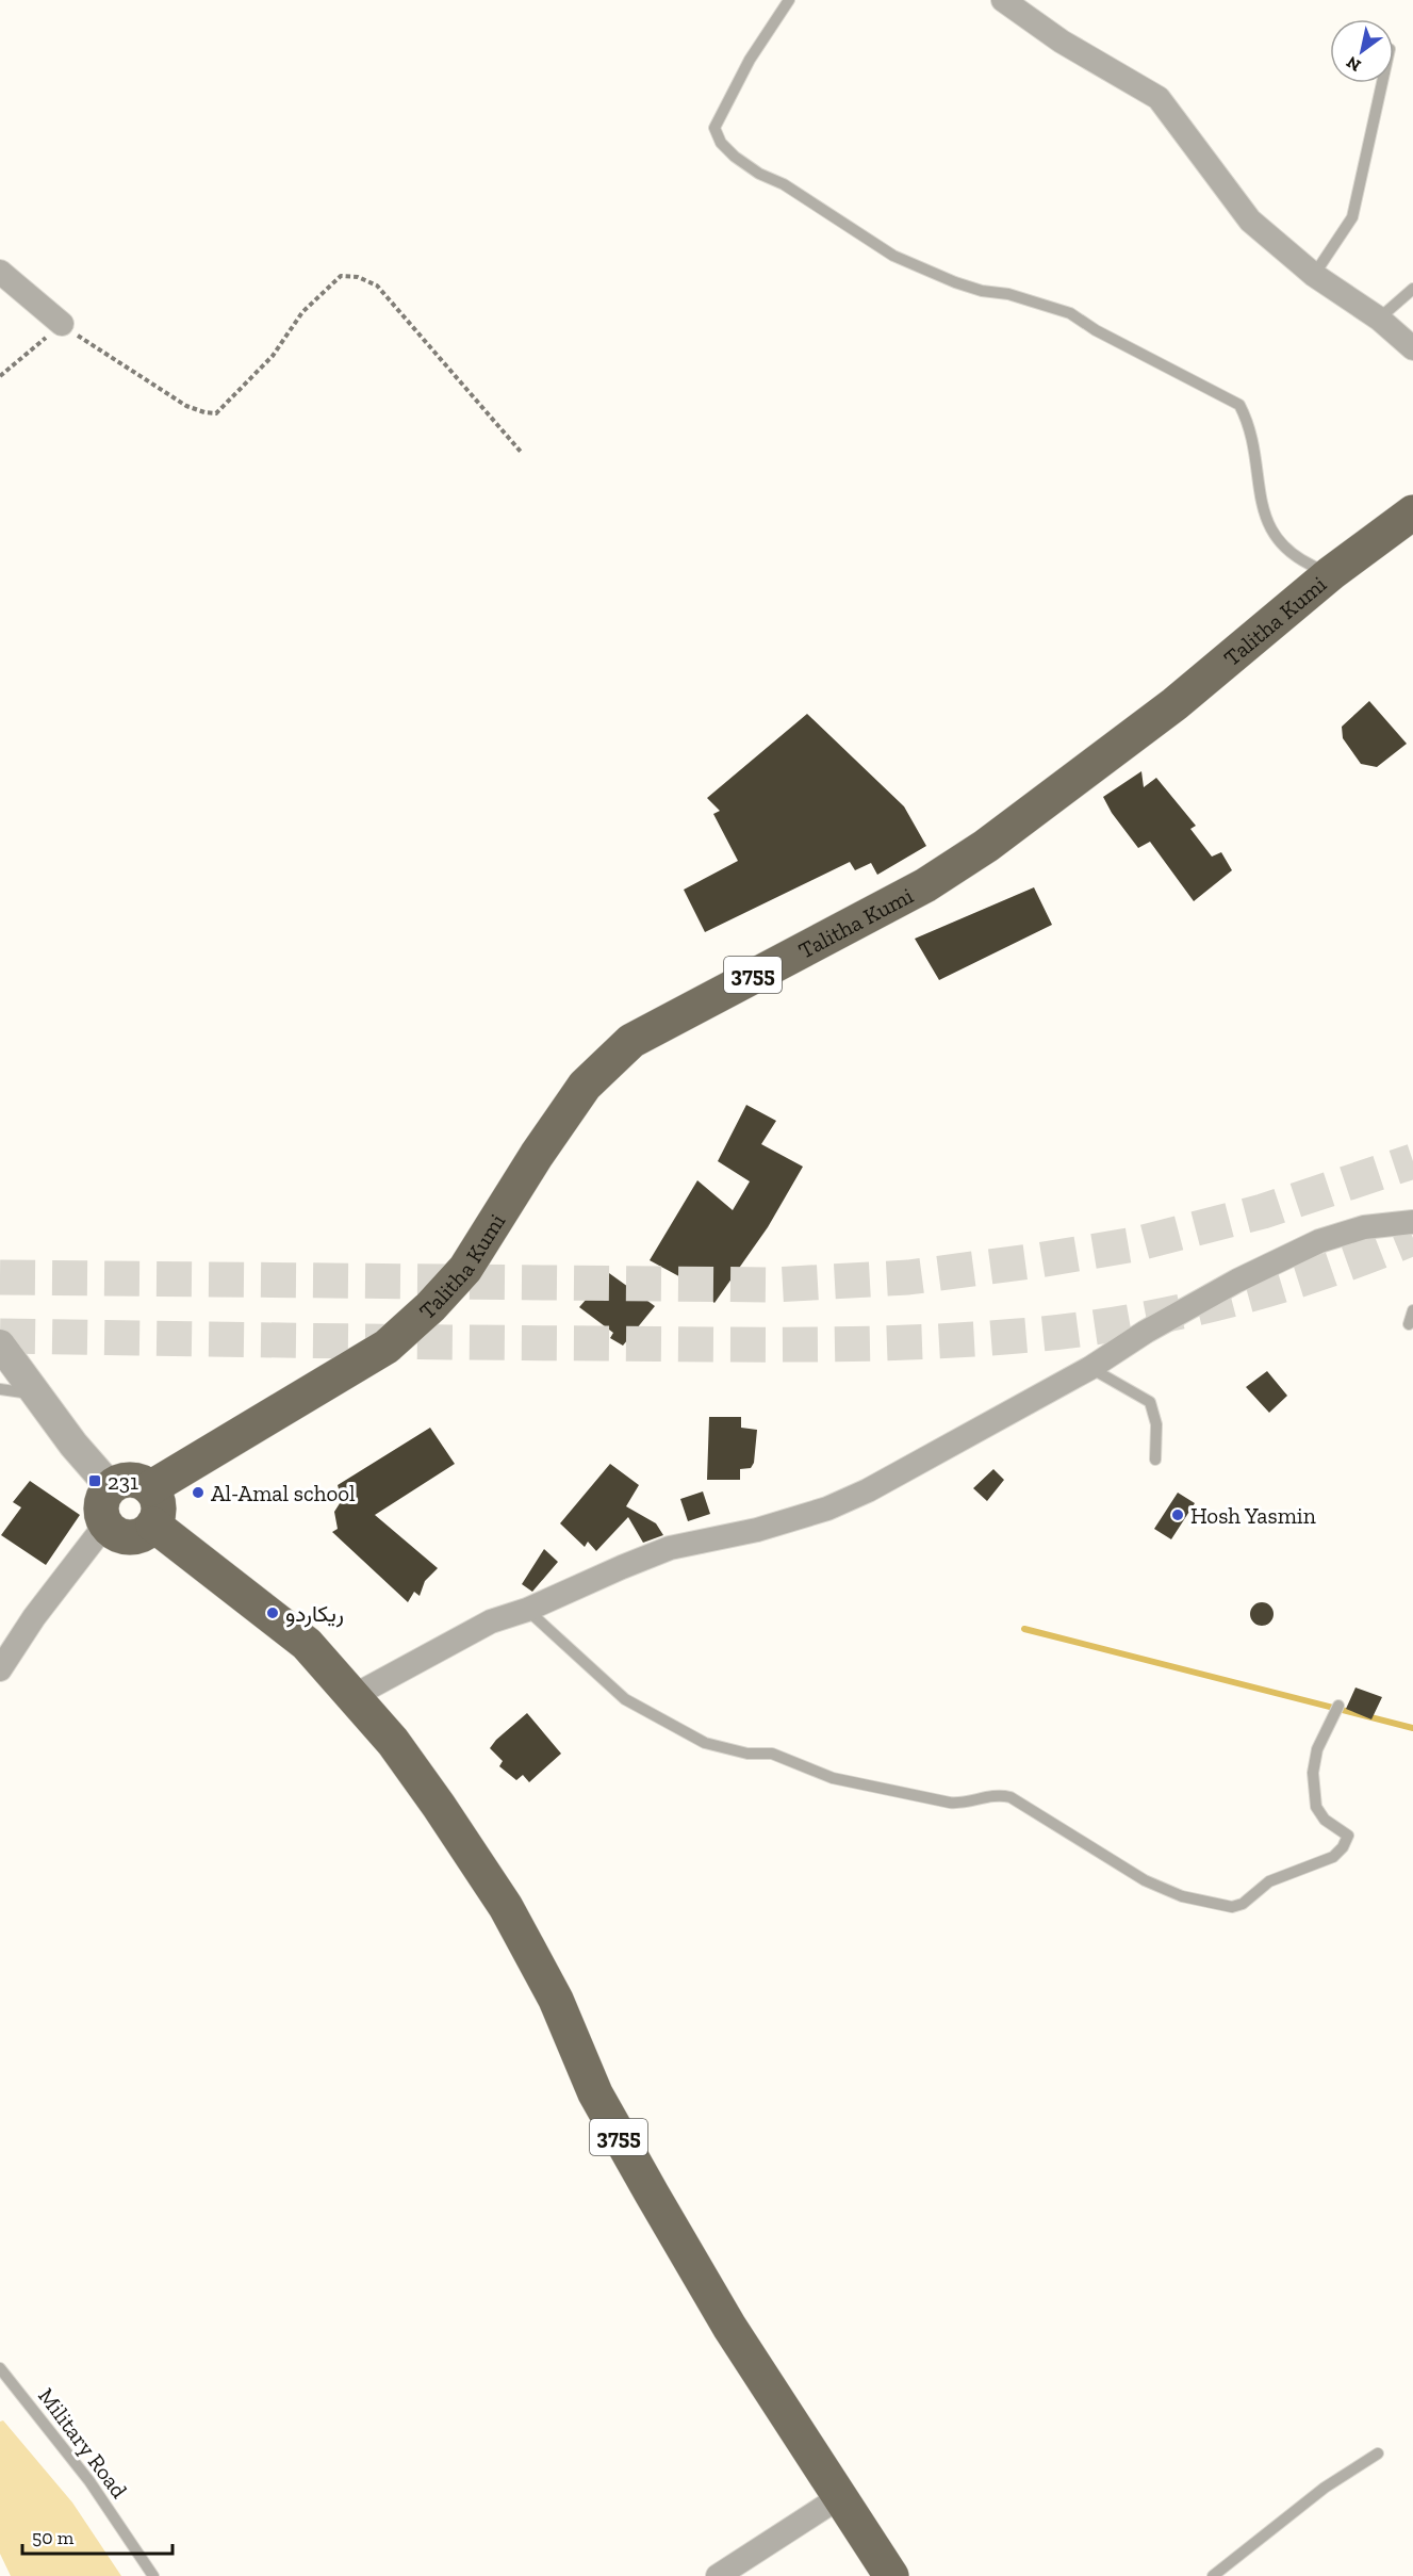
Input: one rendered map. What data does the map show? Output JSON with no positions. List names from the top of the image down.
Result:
{
  "streets": {
    "main road": ["Talitha Kumi", "3755"],
    "lane": ["Military Road"]
  },
  "crossings": [
    ["Talitha Kumi", "3755"]
  ],
  "places": {
    "transit": ["231"],
    "other": ["Al-Amal school", "Hosh Yasmin", "ريكاردو"]
  },
  "scale_bar": "50 m",
  "north": "bottom left"
}
